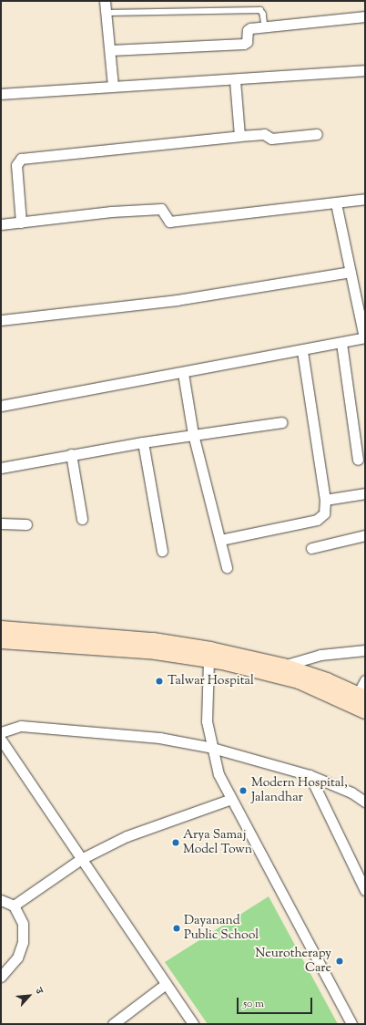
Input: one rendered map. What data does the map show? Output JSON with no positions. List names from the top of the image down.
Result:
{
  "places": [
    "Talwar Hospital",
    "Modern Hospital, Jalandhar",
    "Arya Samaj Model Town",
    "Dayanand Public School",
    "Neurotherapy Care"
  ],
  "scale_bar": "50 m",
  "north": "top right"
}
